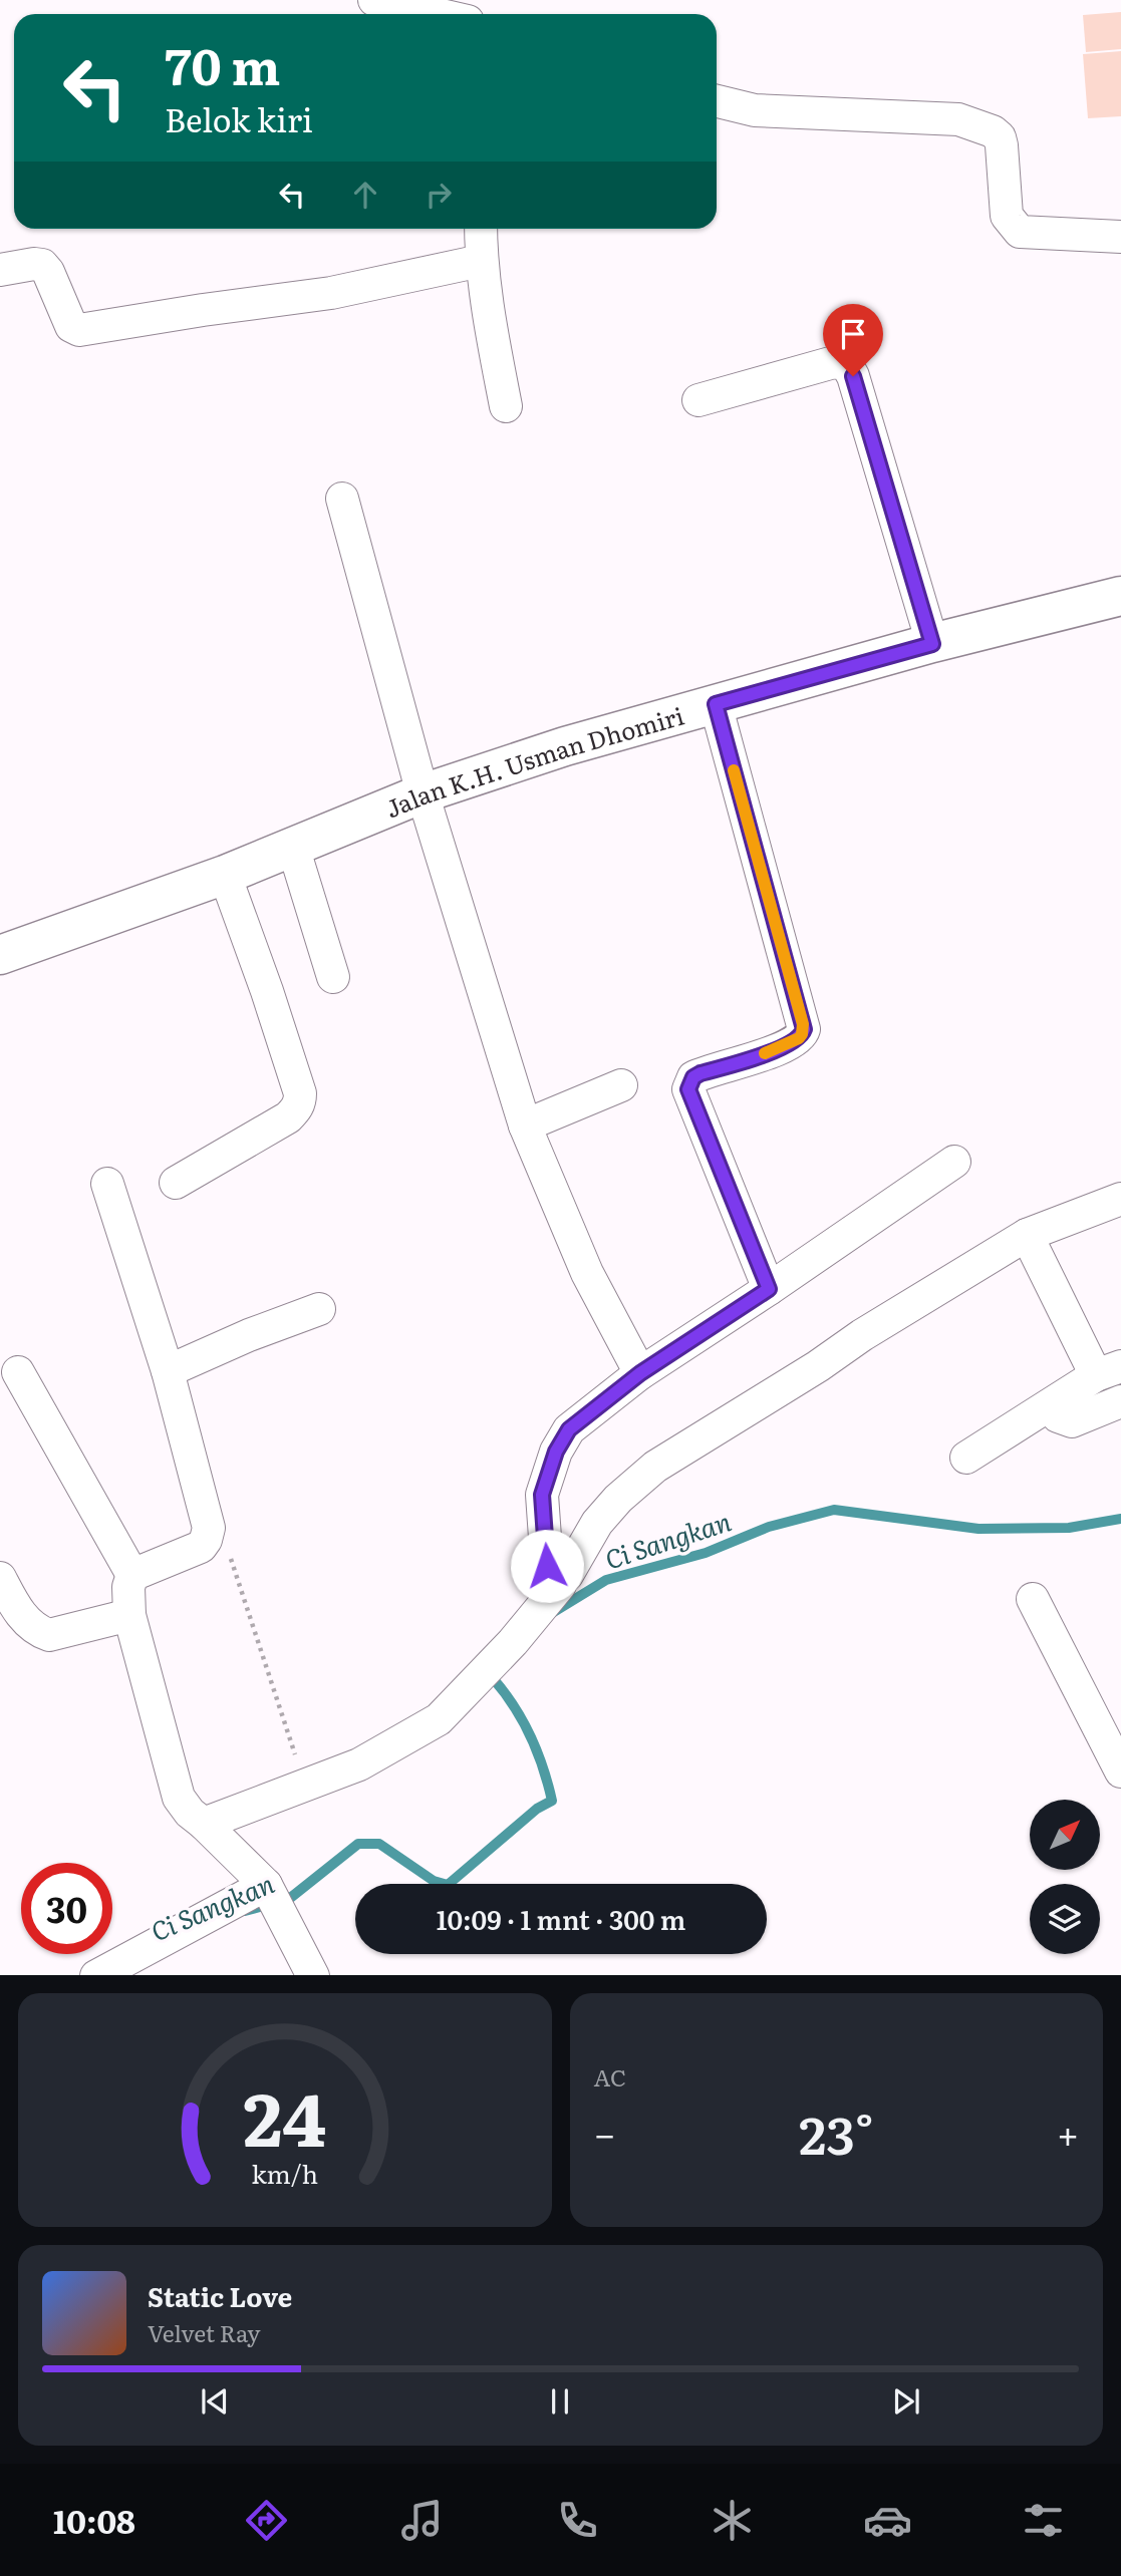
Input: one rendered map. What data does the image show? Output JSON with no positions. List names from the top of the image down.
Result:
{
  "streets": {
    "main road": ["Jalan K.H. Usman Dhomiri"]
  },
  "water": ["Ci Sangkan"],
  "north": "top right",
  "page": {
    "turn": ["70 m", "Belok kiri"],
    "limit": "30",
    "trip": "10:09 · 1 mnt · 300 m",
    "tile": "AC",
    "heat": ["−", "23°", "+"],
    "song": ["Static Love", "Velvet Ray"],
    "tabs": "10:08",
    "gauge": ["24", "km/h"]
  }
}
